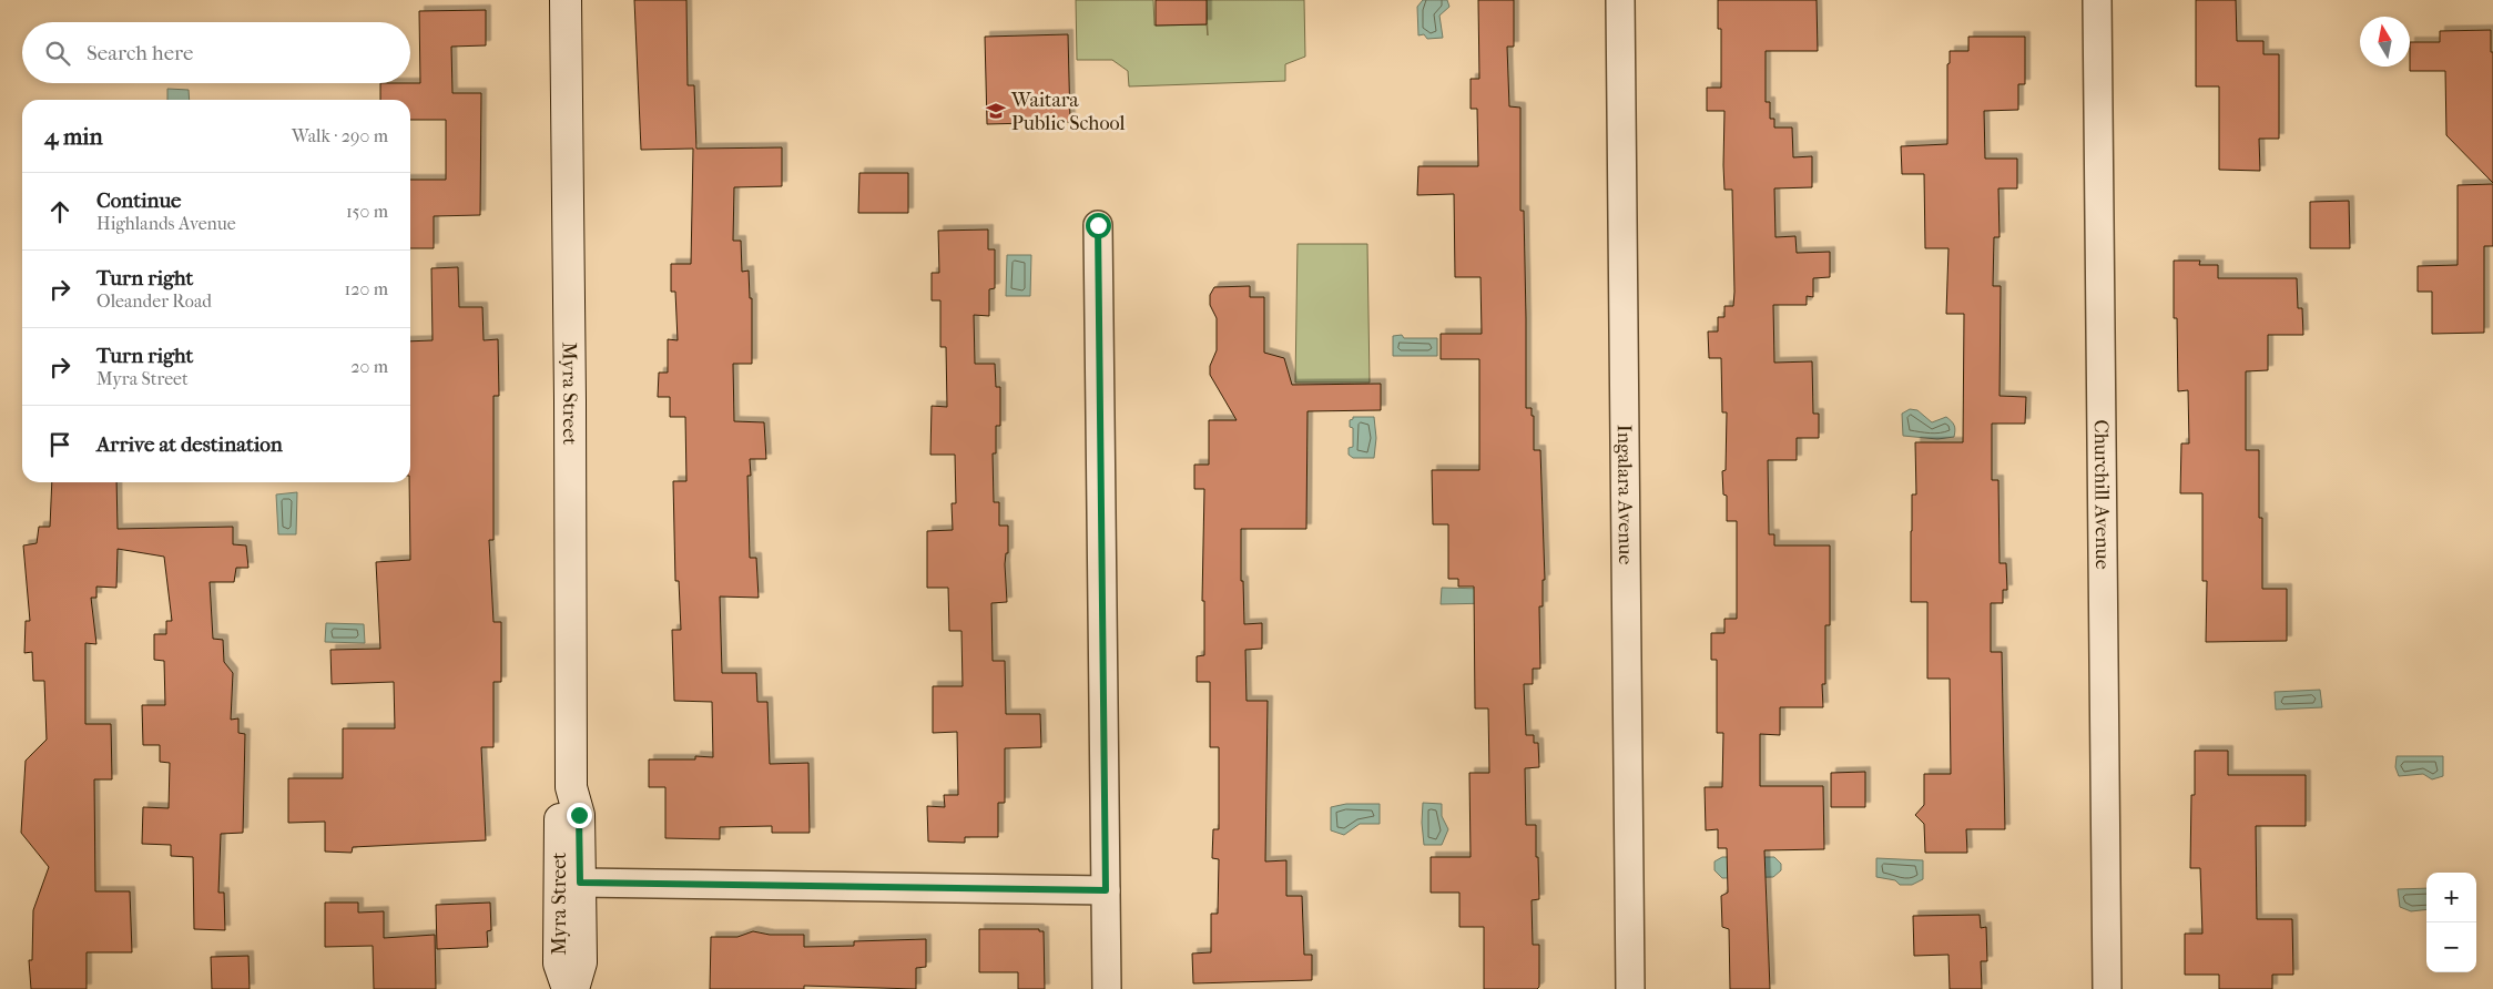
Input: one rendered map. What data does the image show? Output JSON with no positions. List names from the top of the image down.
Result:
{
  "streets": {
    "main road": ["Myra Street"],
    "street": ["Ingalara Avenue", "Churchill Avenue"]
  },
  "places": {
    "school or university": ["Waitara Public School"]
  },
  "north": "top",
  "page": {
    "search": "Search here",
    "heading": ["4 min", "Walk · 290 m"],
    "list": [
      ["Continue", "Highlands Avenue", "150 m"],
      ["Turn right", "Oleander Road", "120 m"],
      ["Turn right", "Myra Street", "20 m"],
      "Arrive at destination"
    ],
    "map_buttons": ["+", "−"]
  }
}
